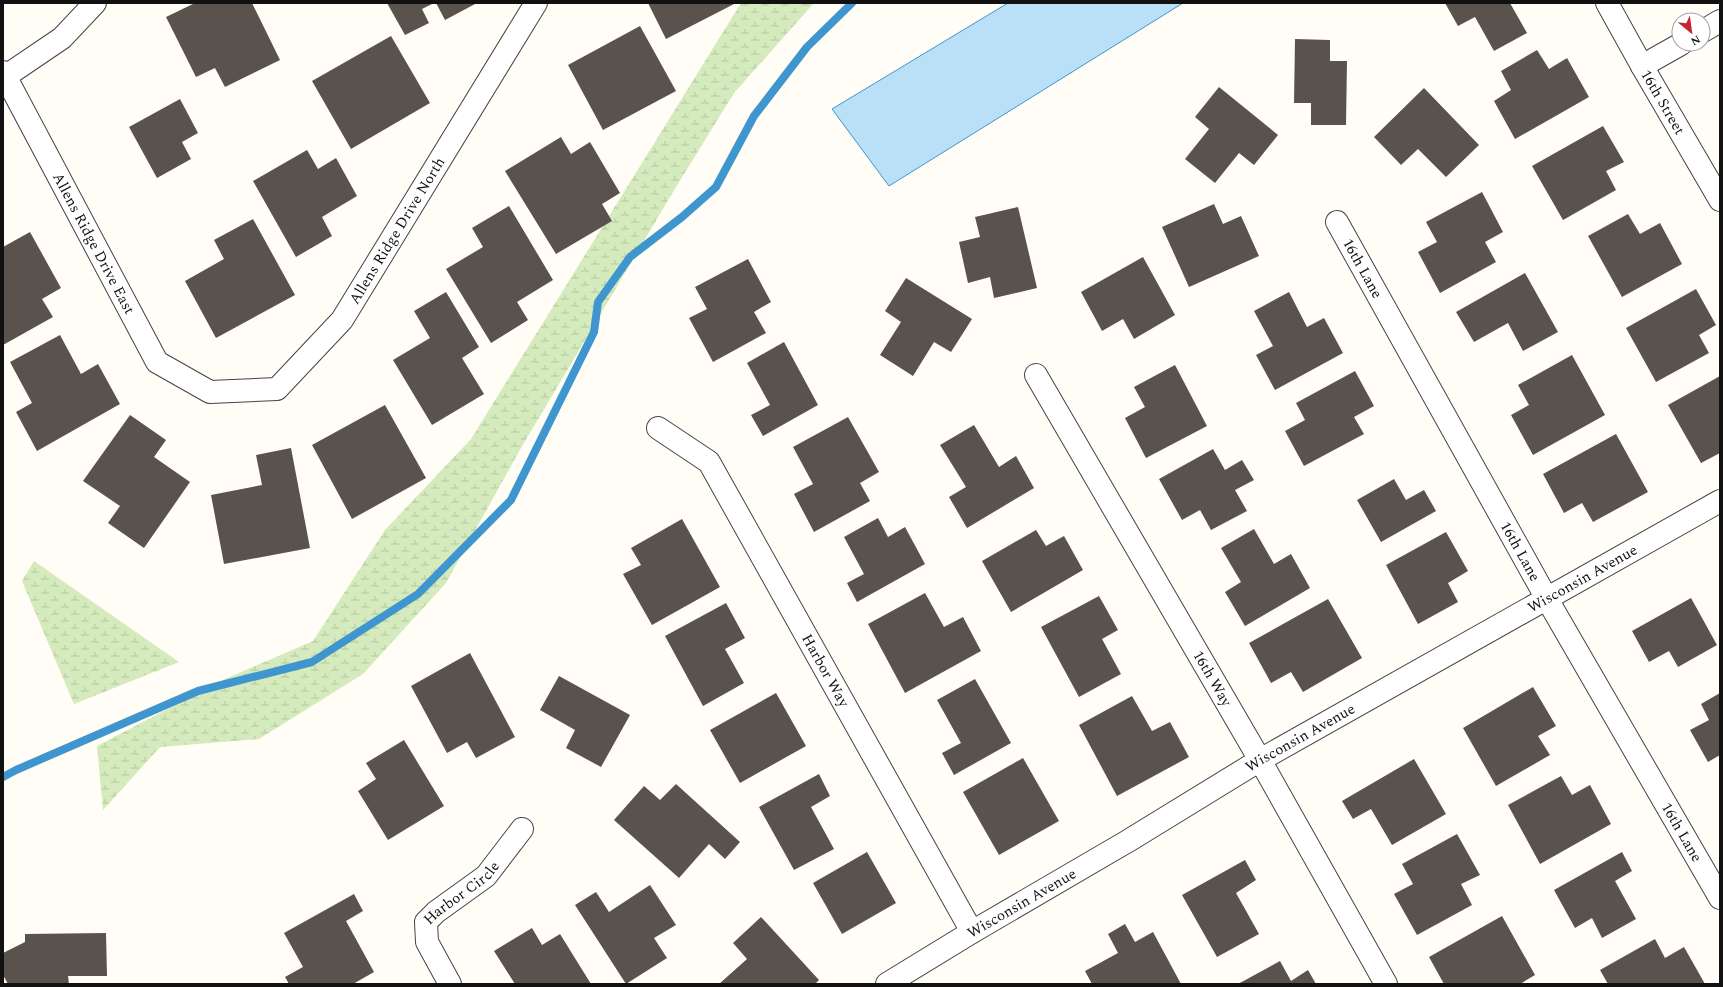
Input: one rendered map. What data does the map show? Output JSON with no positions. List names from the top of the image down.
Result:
{
  "streets": {
    "street": [
      "16th Street",
      "Allens Ridge Drive North",
      "Allens Ridge Drive East",
      "16th Lane",
      "Wisconsin Avenue",
      "Harbor Way",
      "16th Way",
      "Harbor Circle"
    ]
  },
  "crossings": [
    ["Allens Ridge Drive North", "Allens Ridge Drive East"],
    ["16th Lane", "Wisconsin Avenue"],
    ["Wisconsin Avenue", "Harbor Way"],
    ["Wisconsin Avenue", "16th Way"]
  ],
  "north": "bottom right"
}
